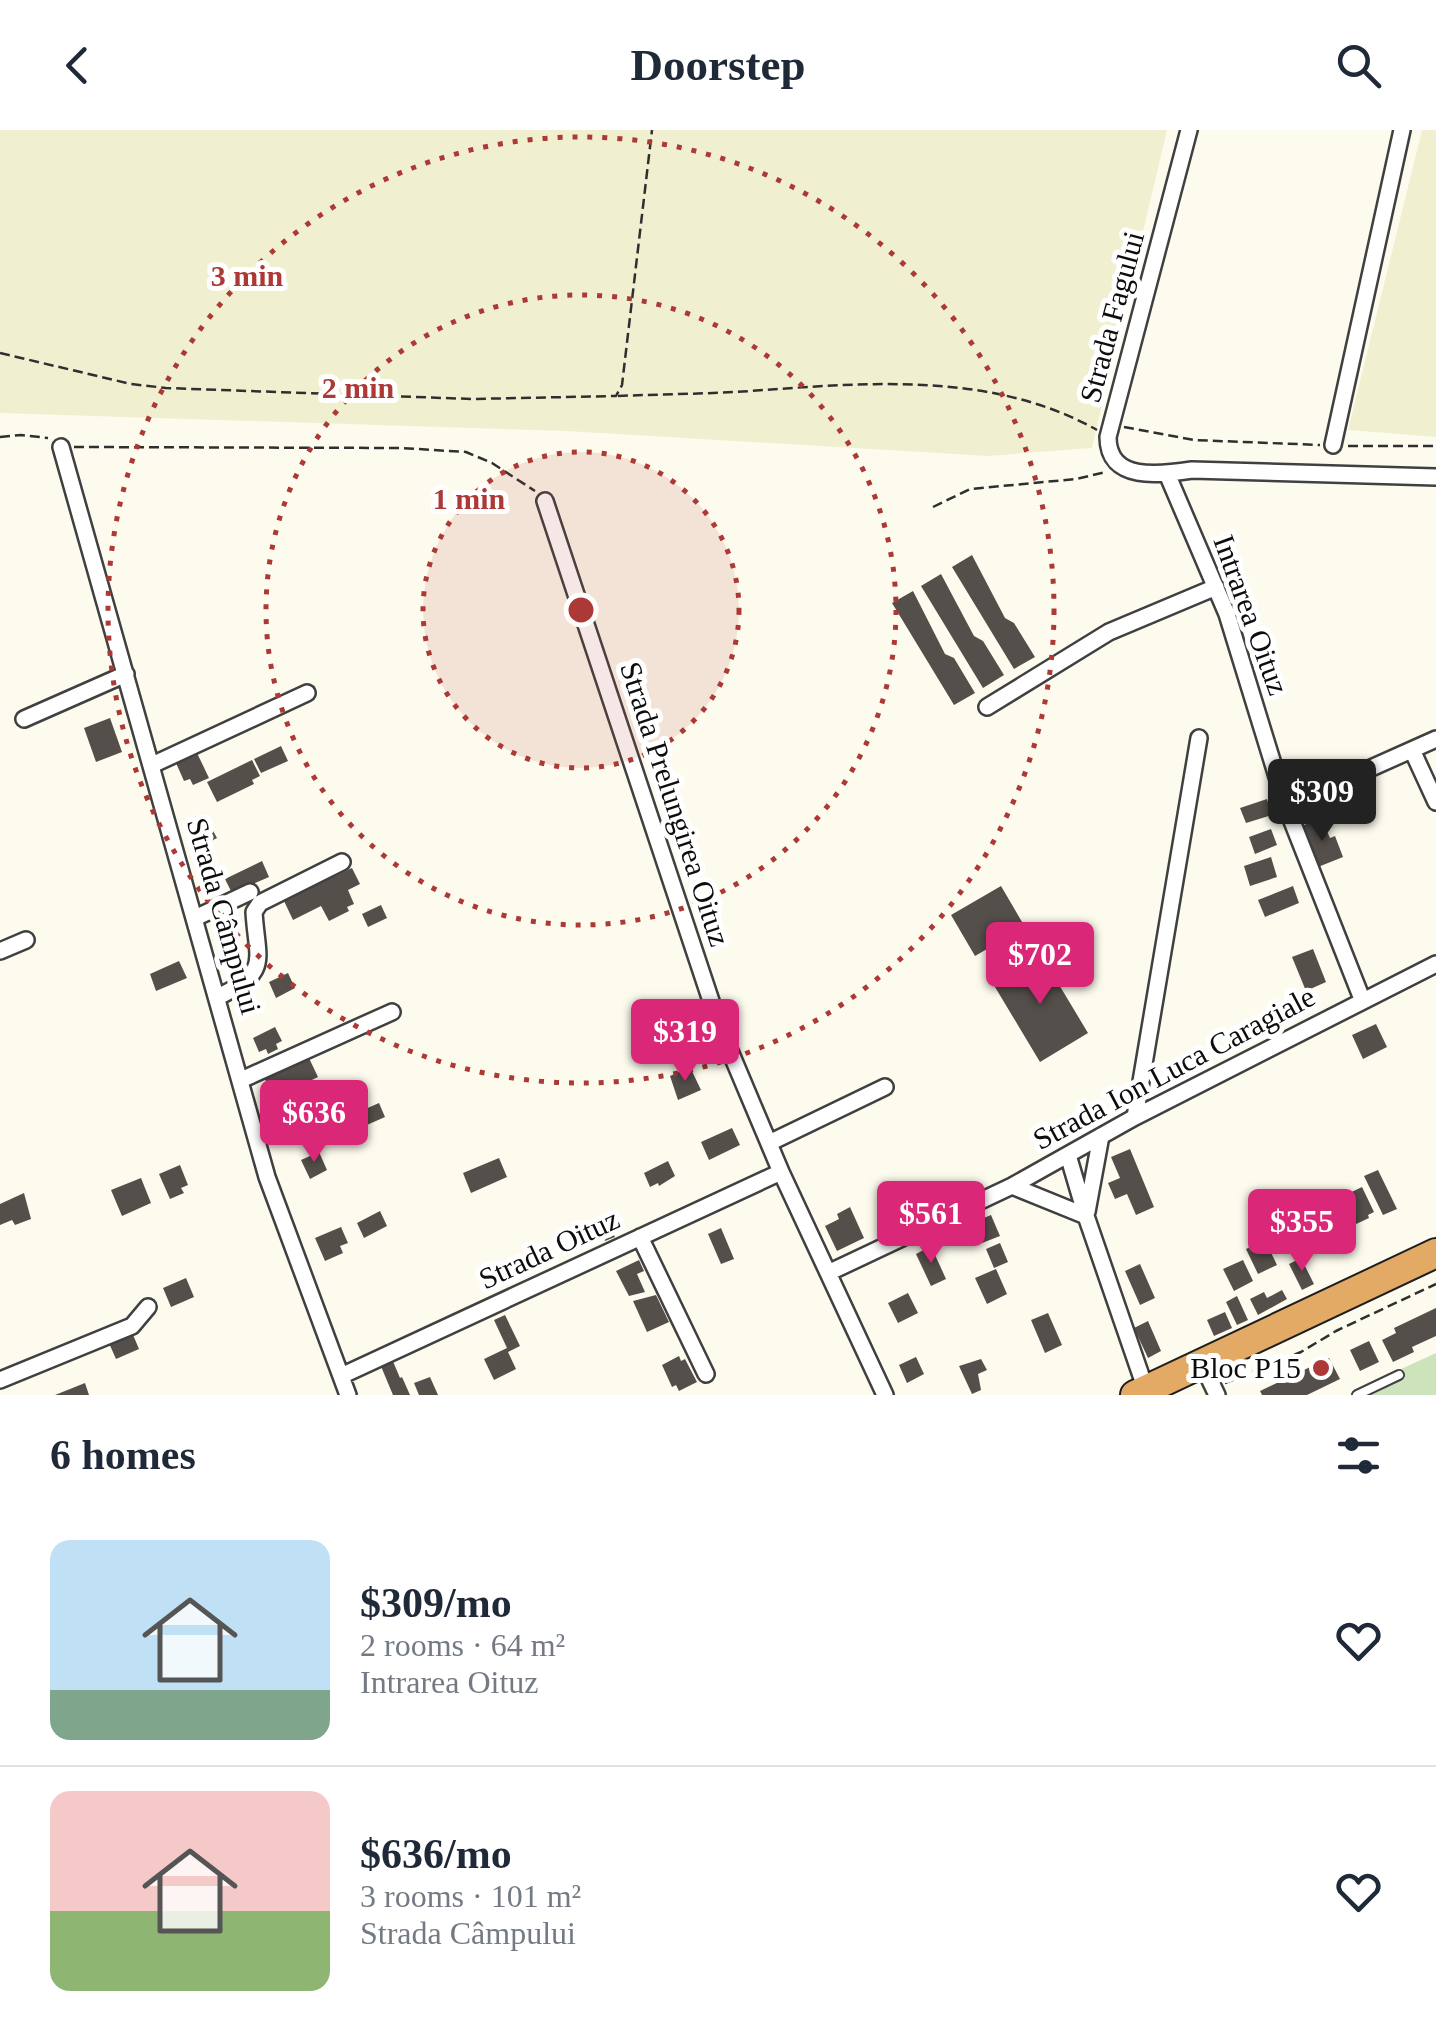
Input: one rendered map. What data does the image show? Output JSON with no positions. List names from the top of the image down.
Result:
{
  "streets": {
    "street": [
      "Strada Fagului",
      "Intrarea Oituz",
      "Strada Prelungirea Oituz",
      "Strada Câmpului",
      "Strada Ion Luca Caragiale",
      "Strada Oituz"
    ]
  },
  "crossings": [
    ["Intrarea Oituz", "Strada Ion Luca Caragiale"],
    ["Strada Prelungirea Oituz", "Strada Ion Luca Caragiale"],
    ["Strada Prelungirea Oituz", "Strada Oituz"],
    ["Strada Câmpului", "Strada Oituz"]
  ],
  "places": ["Bloc P15"],
  "page": {
    "header": "Doorstep",
    "price": [
      "$309",
      "$702",
      "$319",
      "$636",
      "$561",
      "$355"
    ],
    "heading": "6 homes",
    "list": [
      {
        "name": "$309/mo",
        "note": "2 rooms · 64 m² · Intrarea Oituz"
      },
      {
        "name": "$636/mo",
        "note": "3 rooms · 101 m² · Strada Câmpului"
      }
    ]
  },
  "rings": ["3 min", "2 min", "1 min"]
}
